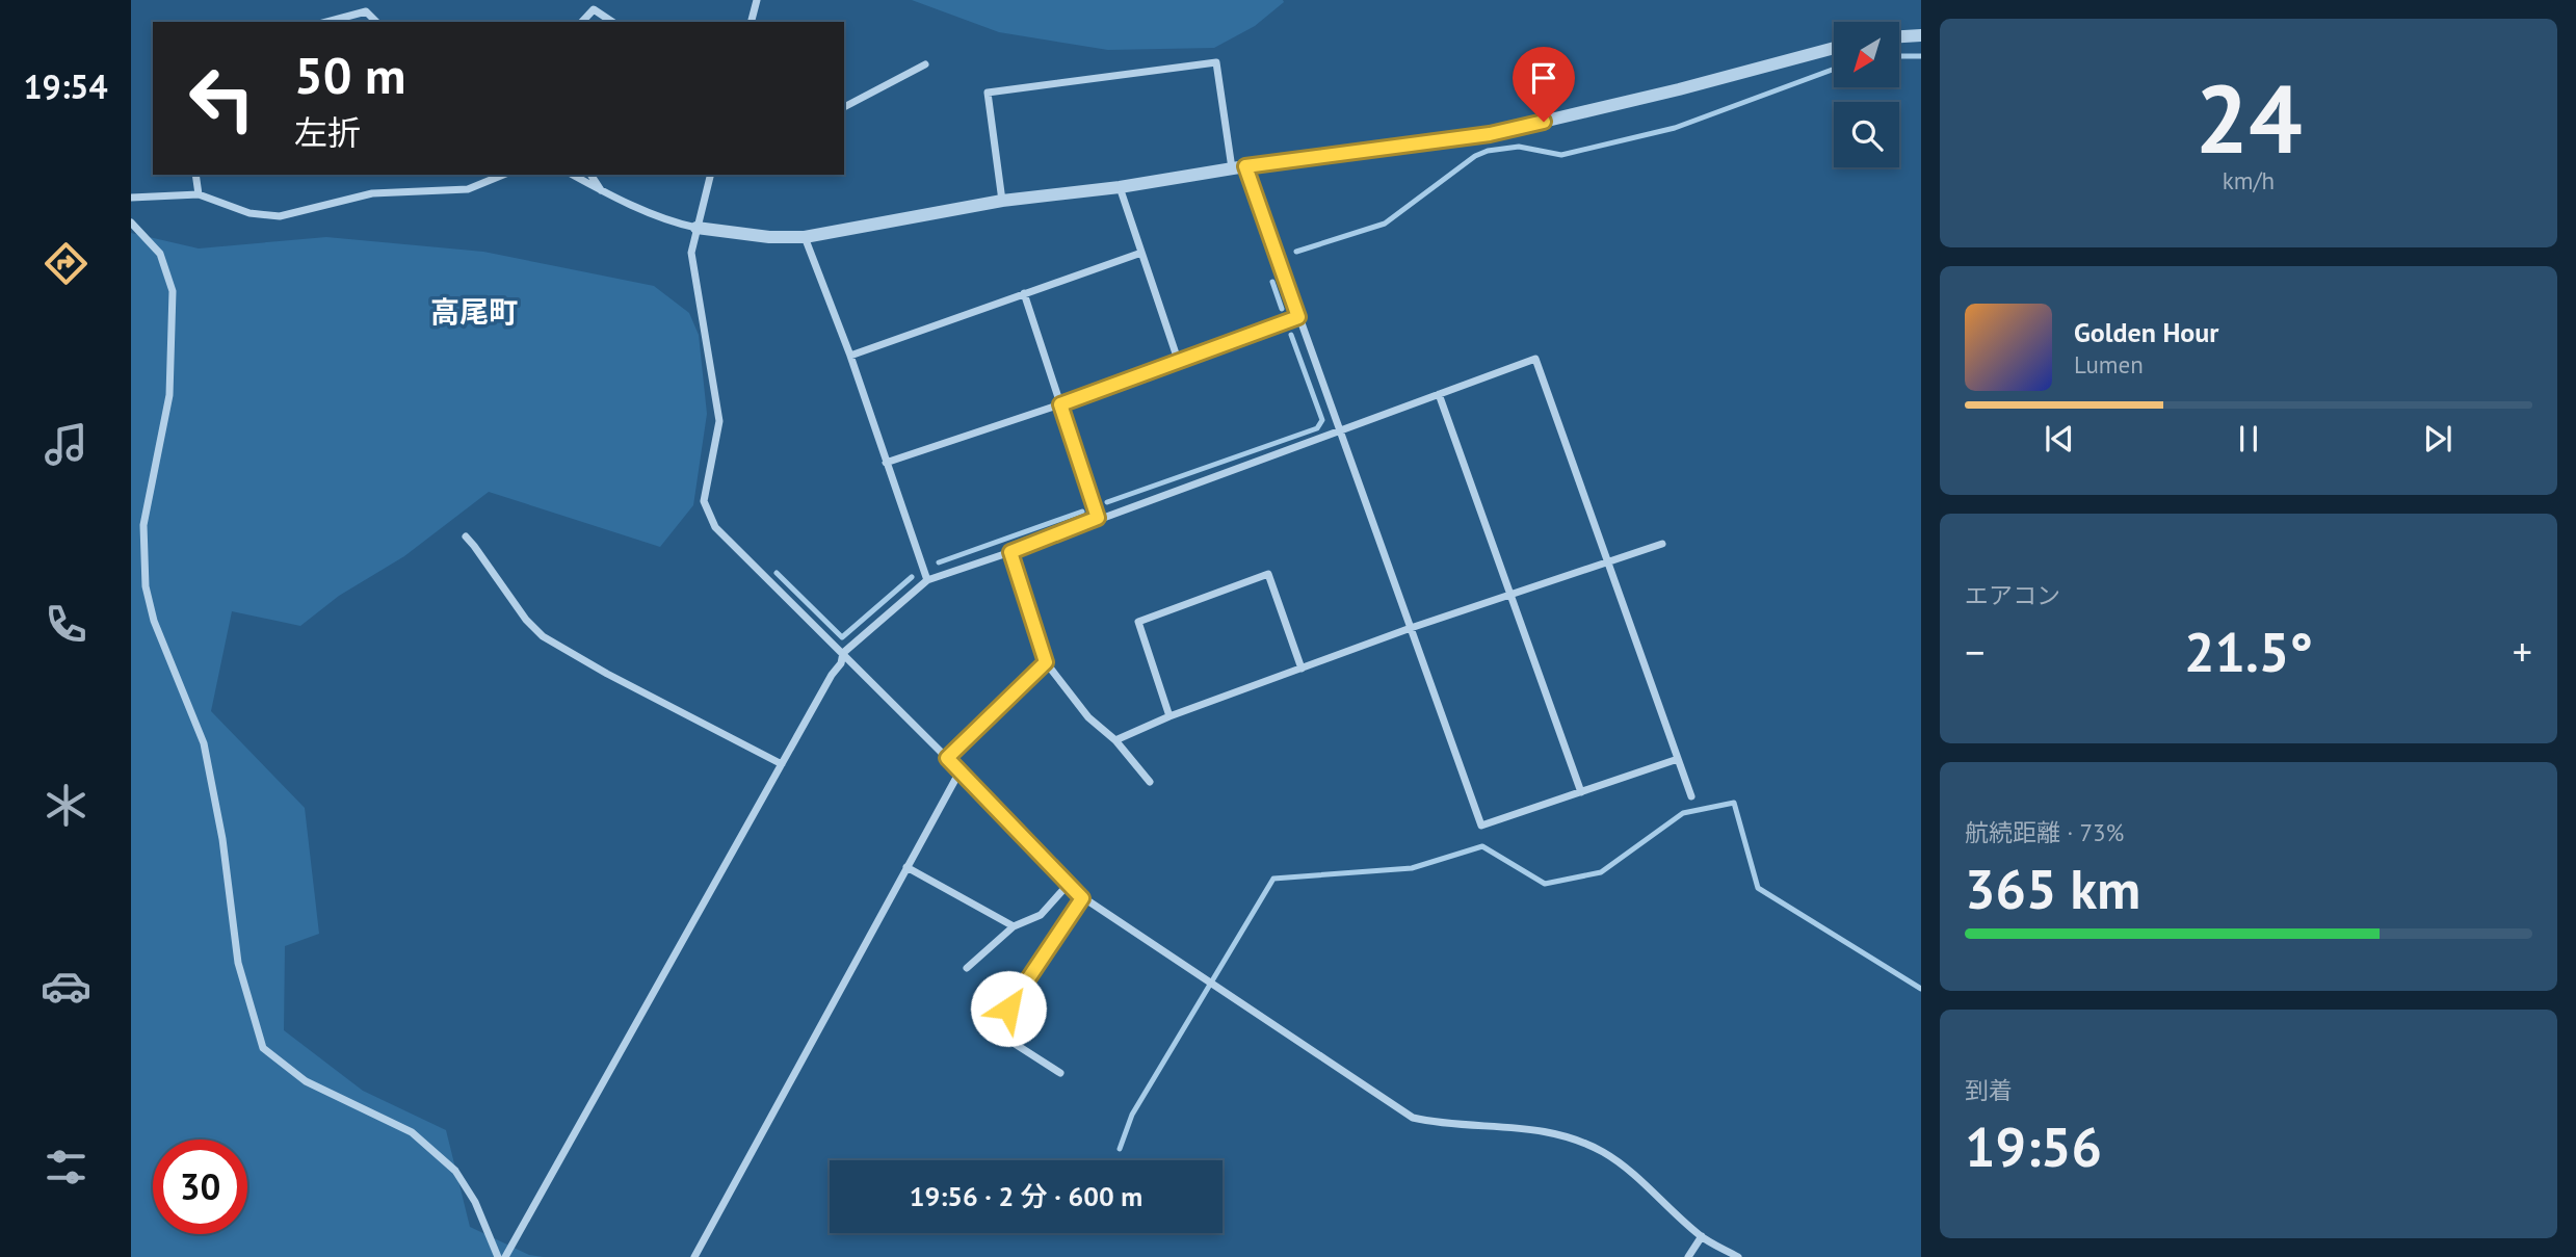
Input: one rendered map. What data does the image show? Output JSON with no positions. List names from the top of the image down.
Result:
{
  "districts": ["高尾町"],
  "north": "bottom left",
  "page": {
    "tabs": "19:54",
    "tile": [
      ["24", "km/h"],
      "エアコン",
      ["航続距離 · 73%", "365 km"],
      ["到着", "19:56"]
    ],
    "turn": ["50 m", "左折"],
    "song": ["Golden Hour", "Lumen"],
    "heat": ["−", "21.5°", "+"],
    "limit": "30",
    "trip": "19:56 · 2 分 · 600 m"
  }
}
